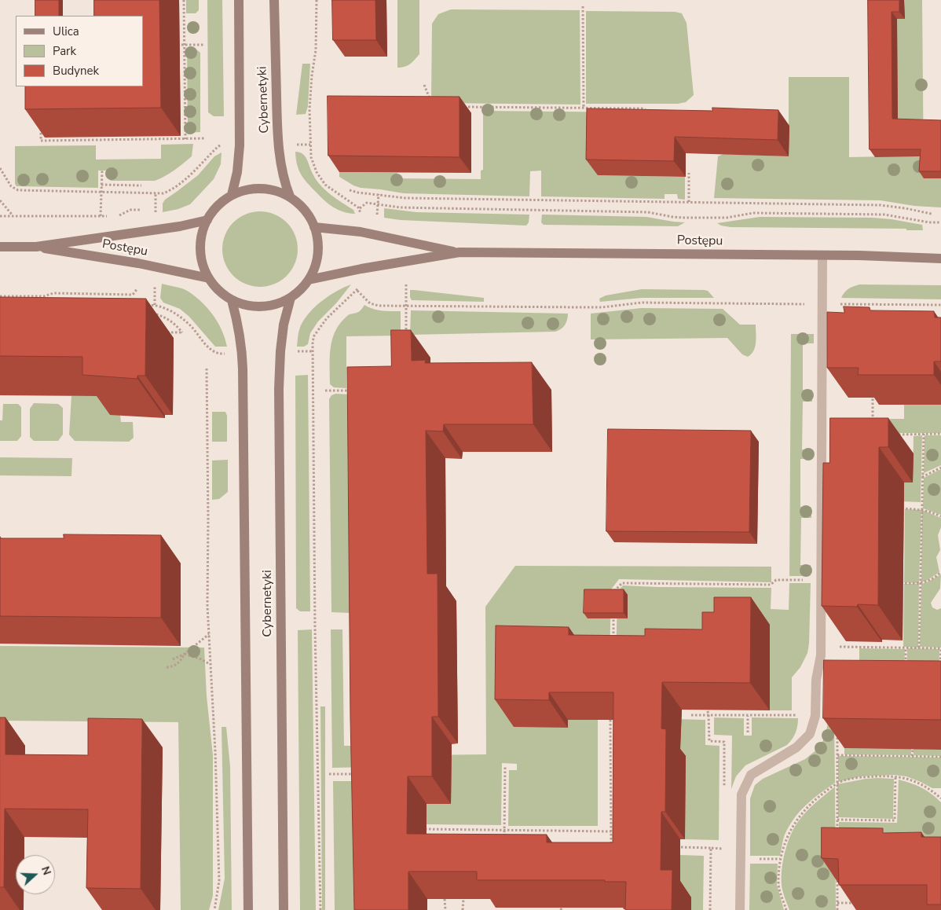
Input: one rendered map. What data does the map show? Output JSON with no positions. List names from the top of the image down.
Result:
{
  "streets": {
    "street": ["Cybernetyki", "Postępu"]
  },
  "crossings": [
    ["Cybernetyki", "Postępu"]
  ],
  "legend": ["Ulica", "Park", "Budynek"],
  "north": "right"
}
